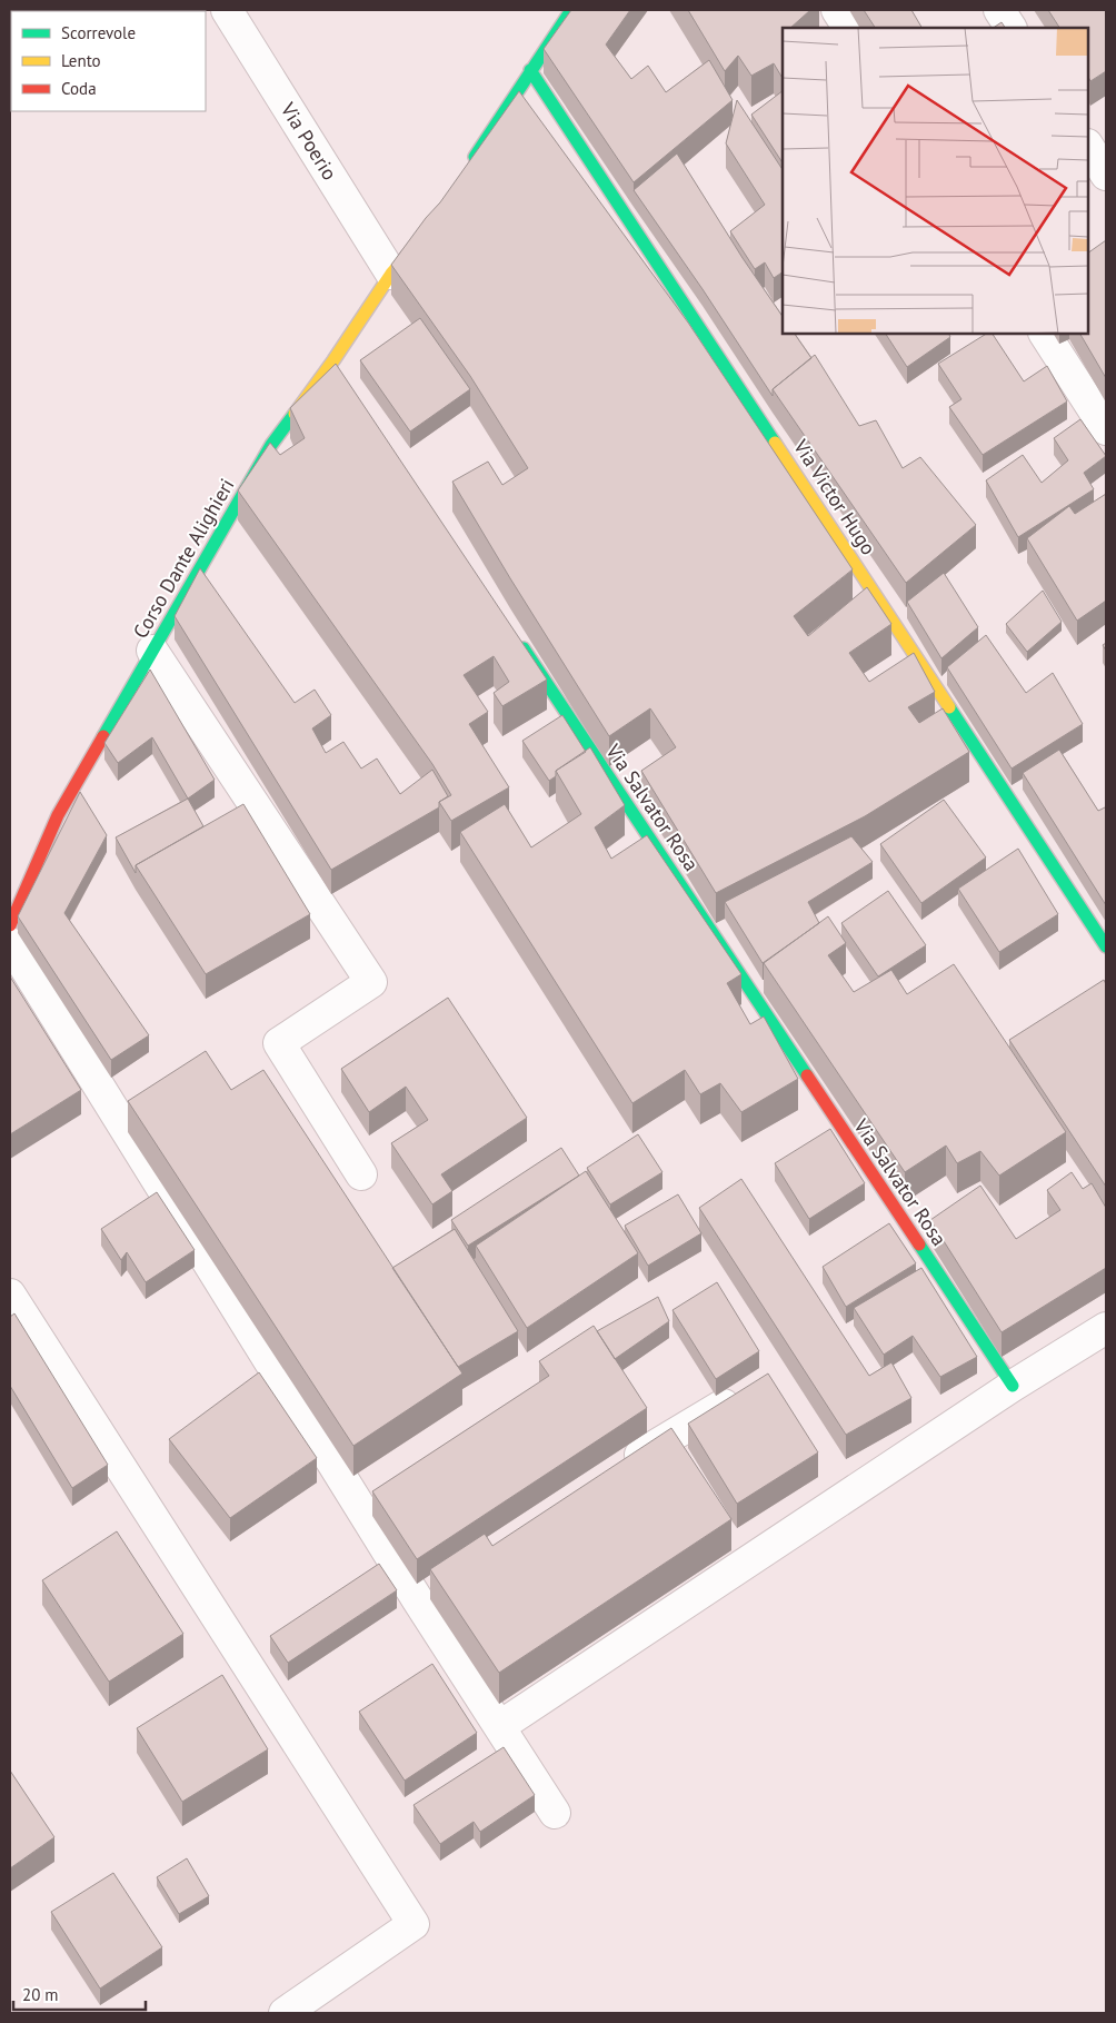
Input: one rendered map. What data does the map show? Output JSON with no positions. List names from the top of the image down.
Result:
{
  "streets": {
    "street": [
      "Via Poerio",
      "Via Victor Hugo",
      "Corso Dante Alighieri",
      "Via Salvator Rosa"
    ]
  },
  "crossings": [
    ["Via Poerio", "Corso Dante Alighieri"]
  ],
  "legend": ["Scorrevole", "Lento", "Coda"],
  "scale_bar": "20 m"
}
